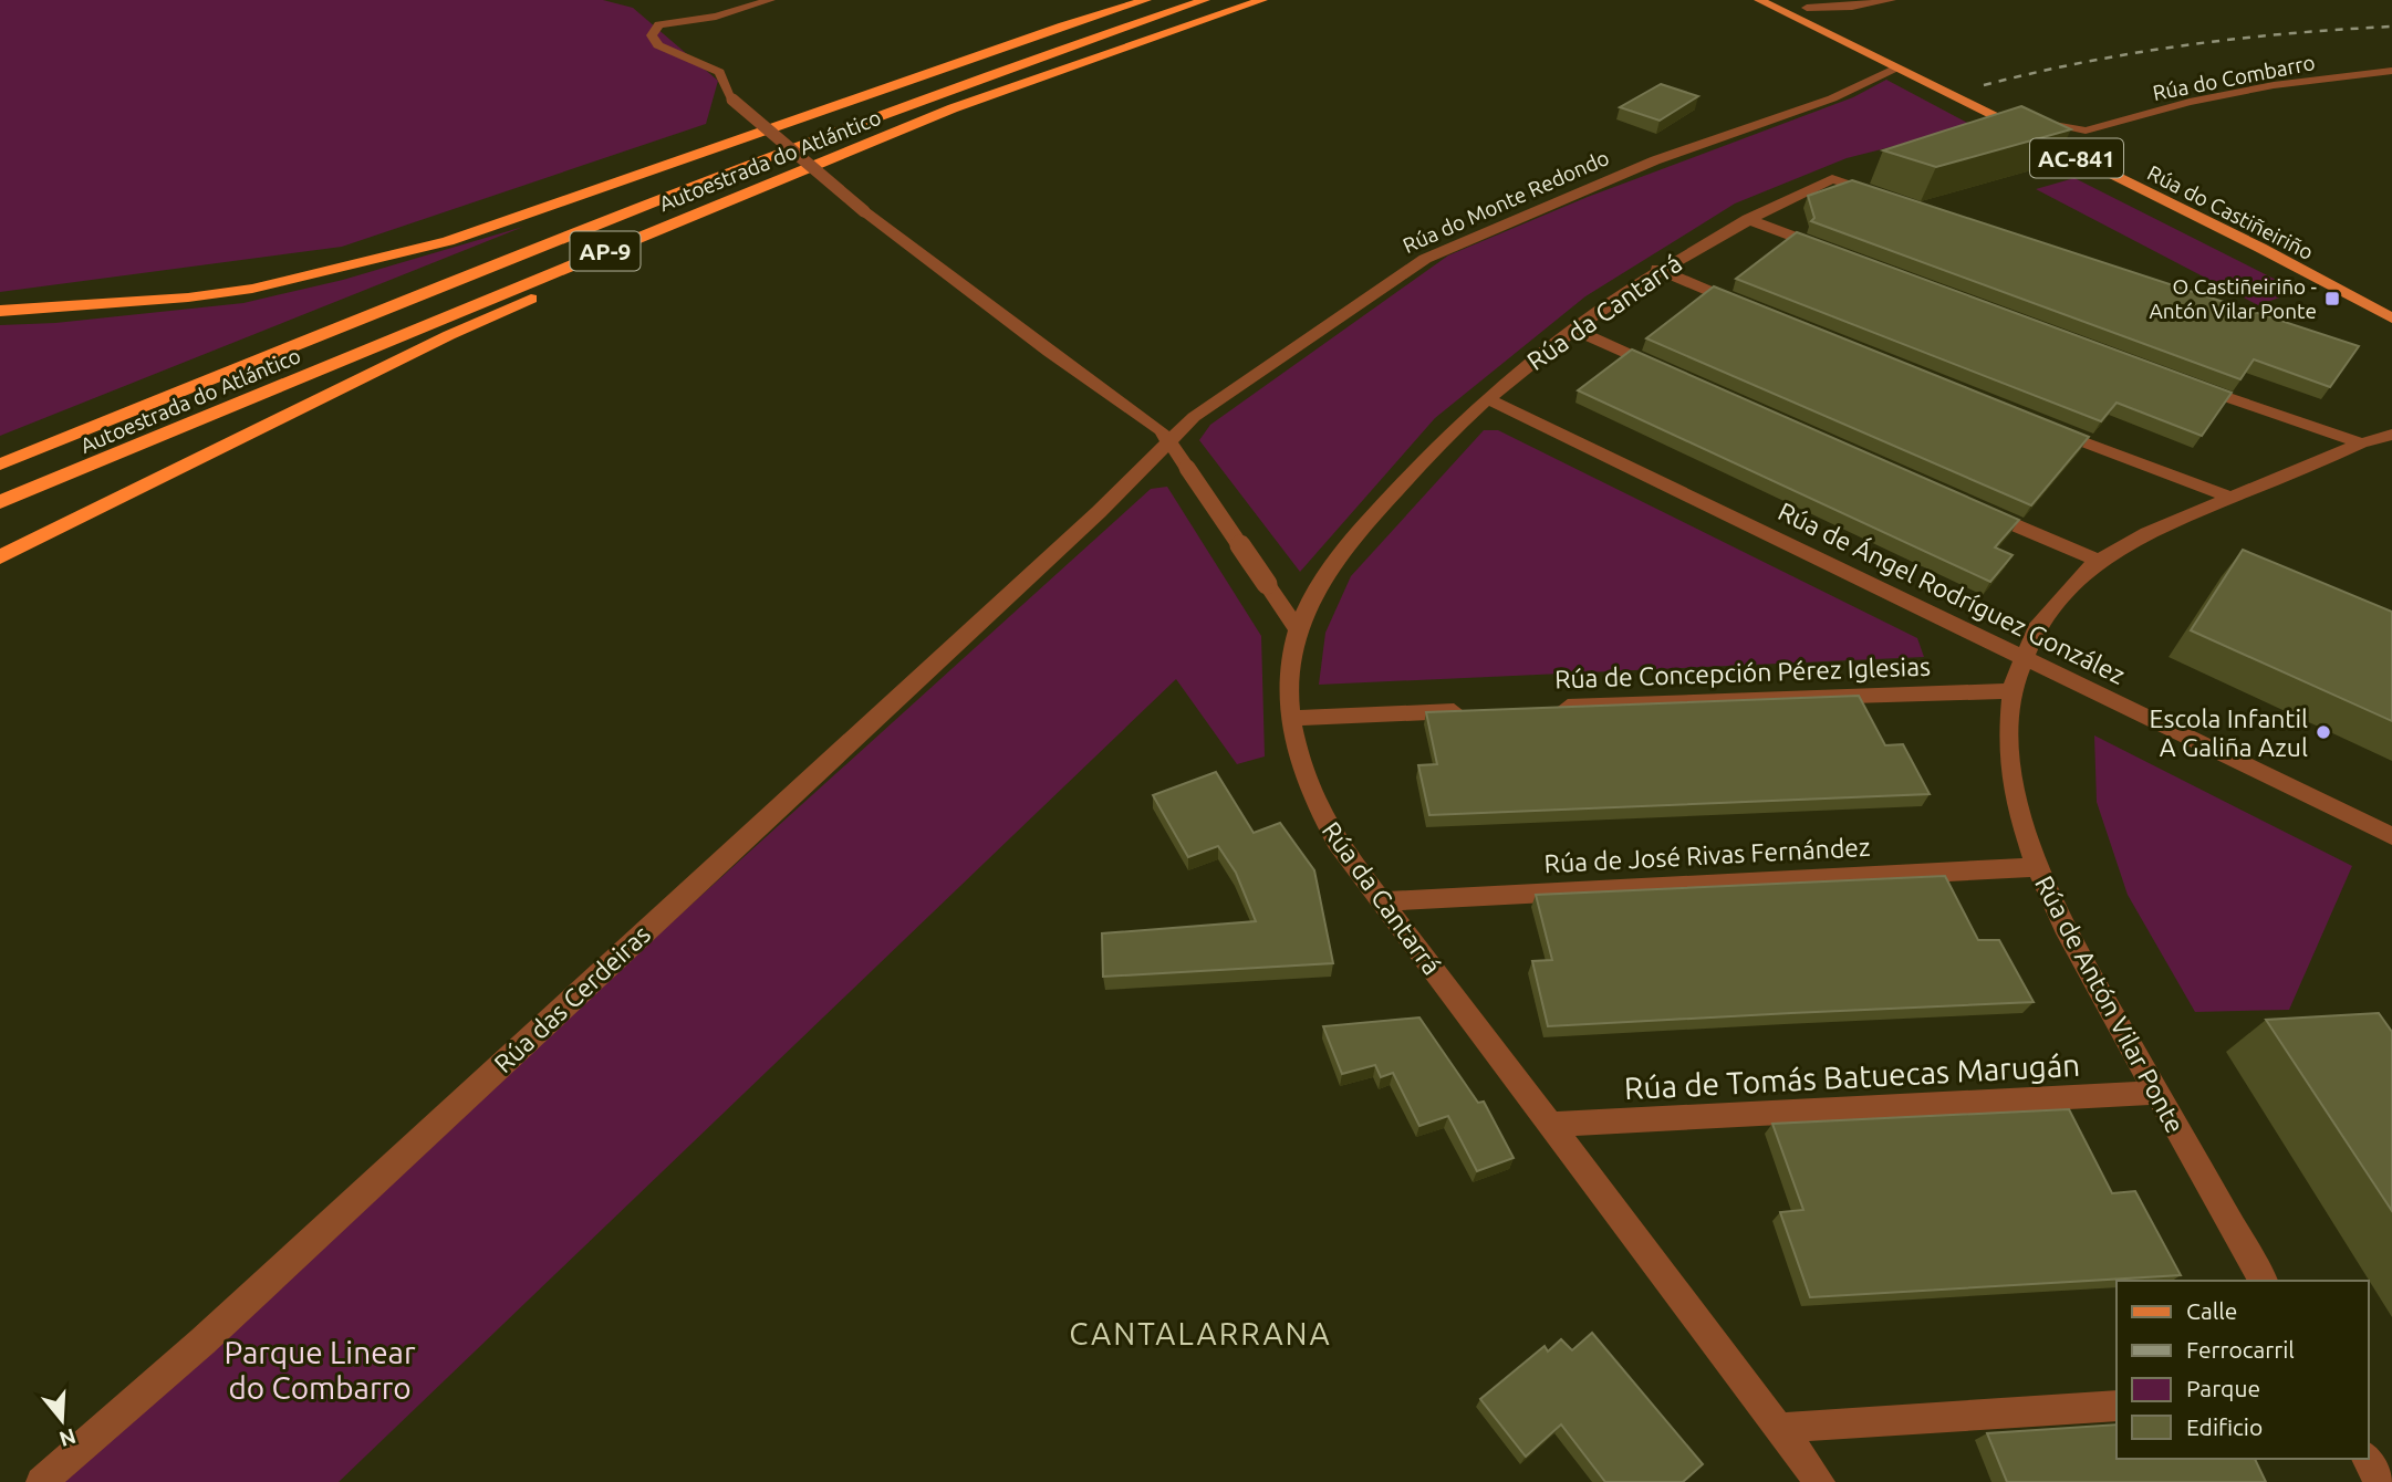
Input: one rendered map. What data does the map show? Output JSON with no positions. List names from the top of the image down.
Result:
{
  "streets": {
    "highway": ["Autoestrada do Atlántico", "AP-9"],
    "main road": ["AC-841", "Rúa do Castiñeiriño"],
    "street": [
      "Rúa do Combarro",
      "Rúa do Monte Redondo",
      "Rúa da Cantarrá",
      "Rúa de Ángel Rodríguez González",
      "Rúa de Concepción Pérez Iglesias",
      "Rúa de José Rivas Fernández",
      "Rúa das Cerdeiras",
      "Rúa de Antón Vilar Ponte",
      "Rúa de Tomás Batuecas Marugán"
    ]
  },
  "crossings": [
    ["Rúa do Monte Redondo", "Rúa do Castiñeiriño"],
    ["Rúa do Monte Redondo", "Rúa das Cerdeiras"],
    ["Rúa da Cantarrá", "Rúa de Ángel Rodríguez González"],
    ["Rúa da Cantarrá", "Rúa de José Rivas Fernández"],
    ["Rúa da Cantarrá", "Rúa de Tomás Batuecas Marugán"],
    ["Rúa de Ángel Rodríguez González", "Rúa de Antón Vilar Ponte"],
    ["Rúa de Concepción Pérez Iglesias", "Rúa de Antón Vilar Ponte"],
    ["Rúa de José Rivas Fernández", "Rúa de Antón Vilar Ponte"],
    ["Rúa de Antón Vilar Ponte", "Rúa de Tomás Batuecas Marugán"]
  ],
  "districts": ["CANTALARRANA"],
  "parks": ["Parque Linear do Combarro"],
  "places": {
    "transit": ["O Castiñeiriño - Antón Vilar Ponte"],
    "other": ["Escola Infantil A Galiña Azul"]
  },
  "legend": [
    "Calle",
    "Ferrocarril",
    "Parque",
    "Edificio"
  ],
  "north": "bottom"
}
